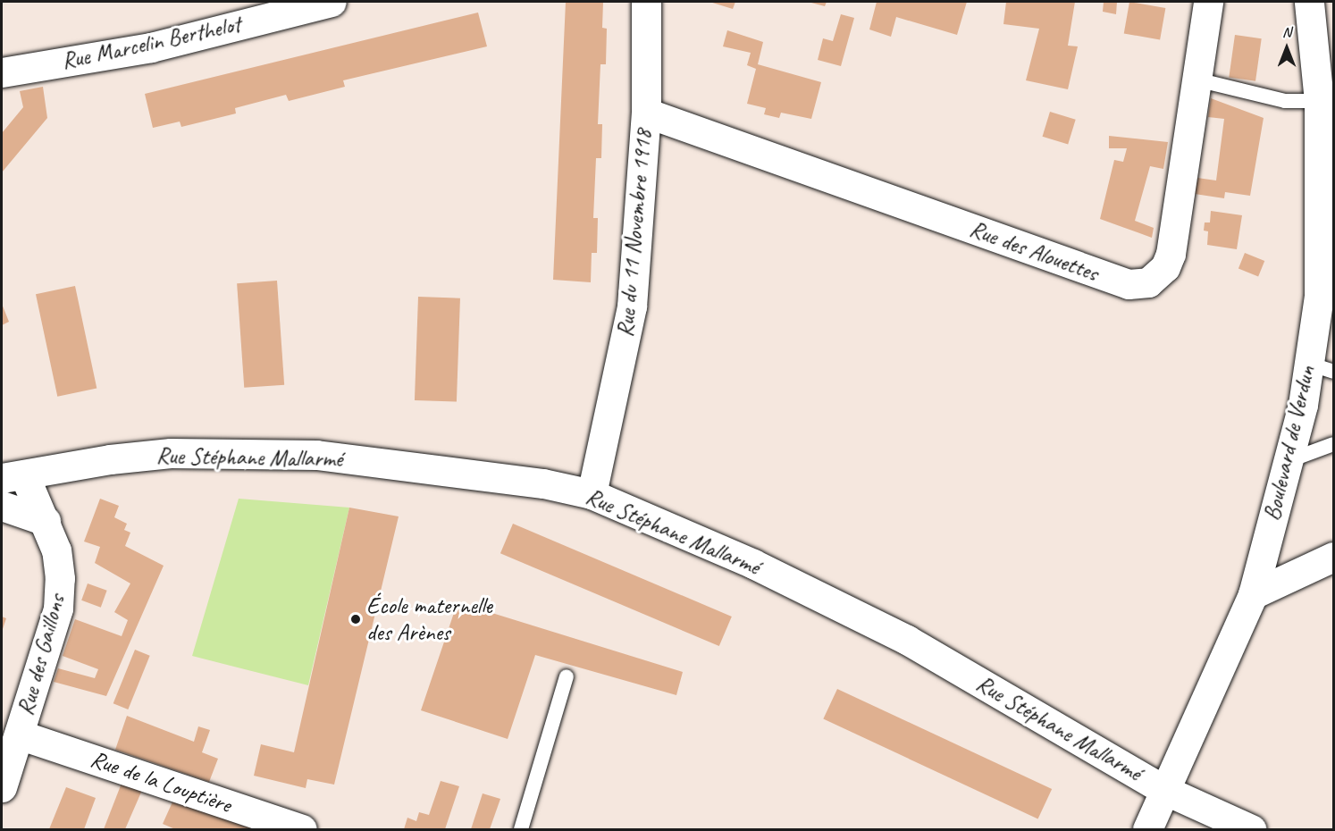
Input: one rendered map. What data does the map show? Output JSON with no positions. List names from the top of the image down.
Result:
{
  "streets": {
    "street": [
      "Rue Marcelin Berthelot",
      "Rue du 11 Novembre 1918",
      "Rue des Alouettes",
      "Boulevard de Verdun",
      "Rue Stéphane Mallarmé",
      "Rue des Gaillons",
      "Rue de la Louptière"
    ]
  },
  "crossings": [
    ["Rue du 11 Novembre 1918", "Rue des Alouettes"],
    ["Rue du 11 Novembre 1918", "Rue Stéphane Mallarmé"],
    ["Boulevard de Verdun", "Rue Stéphane Mallarmé"],
    ["Rue Stéphane Mallarmé", "Rue des Gaillons"],
    ["Rue des Gaillons", "Rue de la Louptière"]
  ],
  "places": ["École maternelle des Arènes"],
  "north": "top"
}
